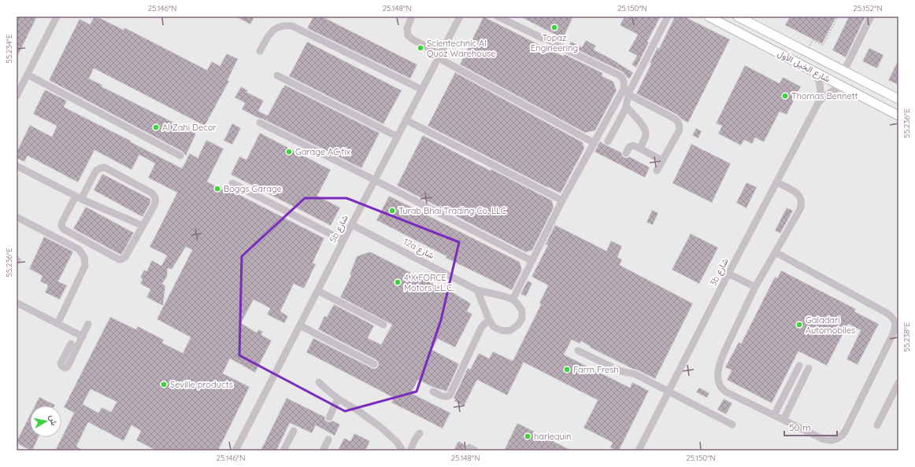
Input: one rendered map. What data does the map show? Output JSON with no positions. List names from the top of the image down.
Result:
{
  "streets": {
    "main road": ["شارع الخيل الأول"],
    "street": ["5b شارع", "12a شارع", "3b شارع"]
  },
  "crossings": [
    ["شارع الخيل الأول", "3b شارع"],
    ["5b شارع", "12a شارع"]
  ],
  "places": [
    "Topaz Engineering",
    "Scientechnic Al Quoz Warehouse",
    "Thomas Bennett",
    "Al Zahi Decor",
    "Garage AC fix",
    "Boggs Garage",
    "Turab Bhai Trading Co. LLC",
    "4 X FORCE Motors L.L.C.",
    "Galadari Automobiles",
    "Farm Fresh",
    "Seville products",
    "harlequin"
  ],
  "scale_bar": "50 m",
  "north": "right",
  "coordinates": [
    "25.146°N",
    "25.148°N",
    "25.150°N",
    "25.152°N",
    "55.234°E",
    "55.236°E",
    "55.238°E"
  ]
}
